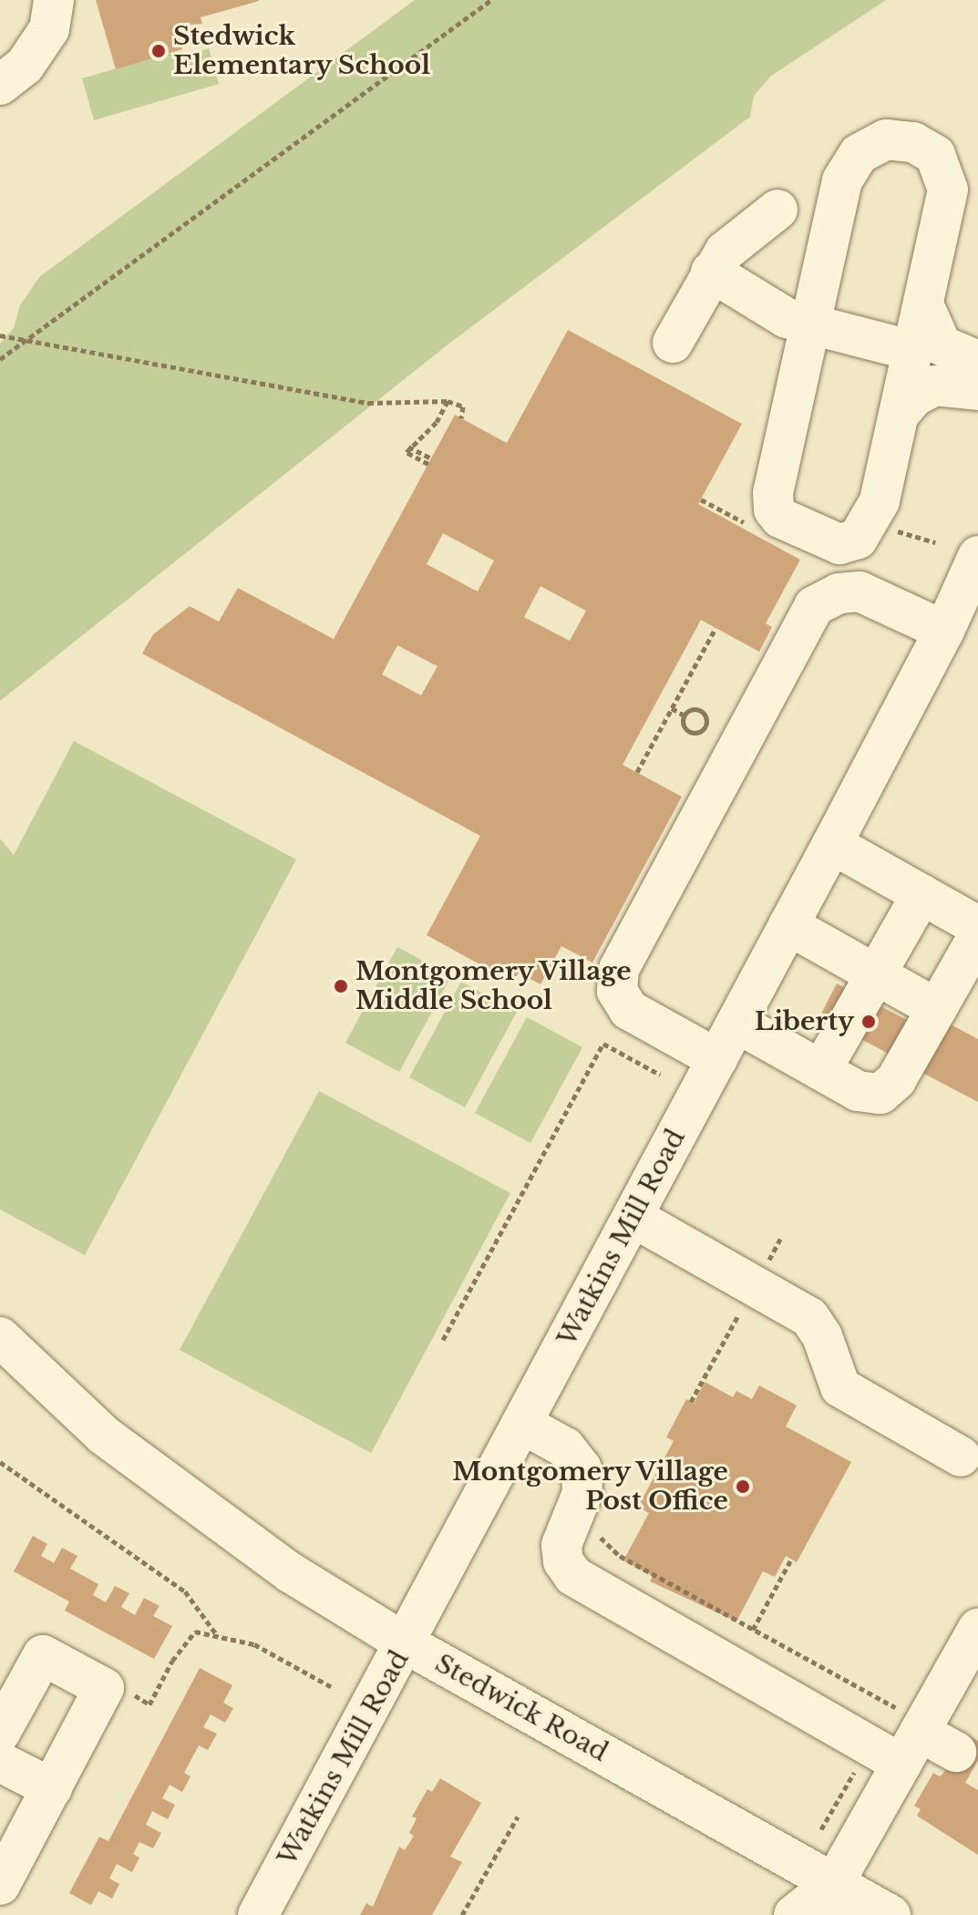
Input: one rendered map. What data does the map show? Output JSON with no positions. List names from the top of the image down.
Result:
{
  "streets": {
    "street": ["Watkins Mill Road", "Stedwick Road"]
  },
  "crossings": [
    ["Watkins Mill Road", "Stedwick Road"]
  ],
  "places": [
    "Stedwick Elementary School",
    "Montgomery Village Middle School",
    "Liberty",
    "Montgomery Village Post Office"
  ]
}
